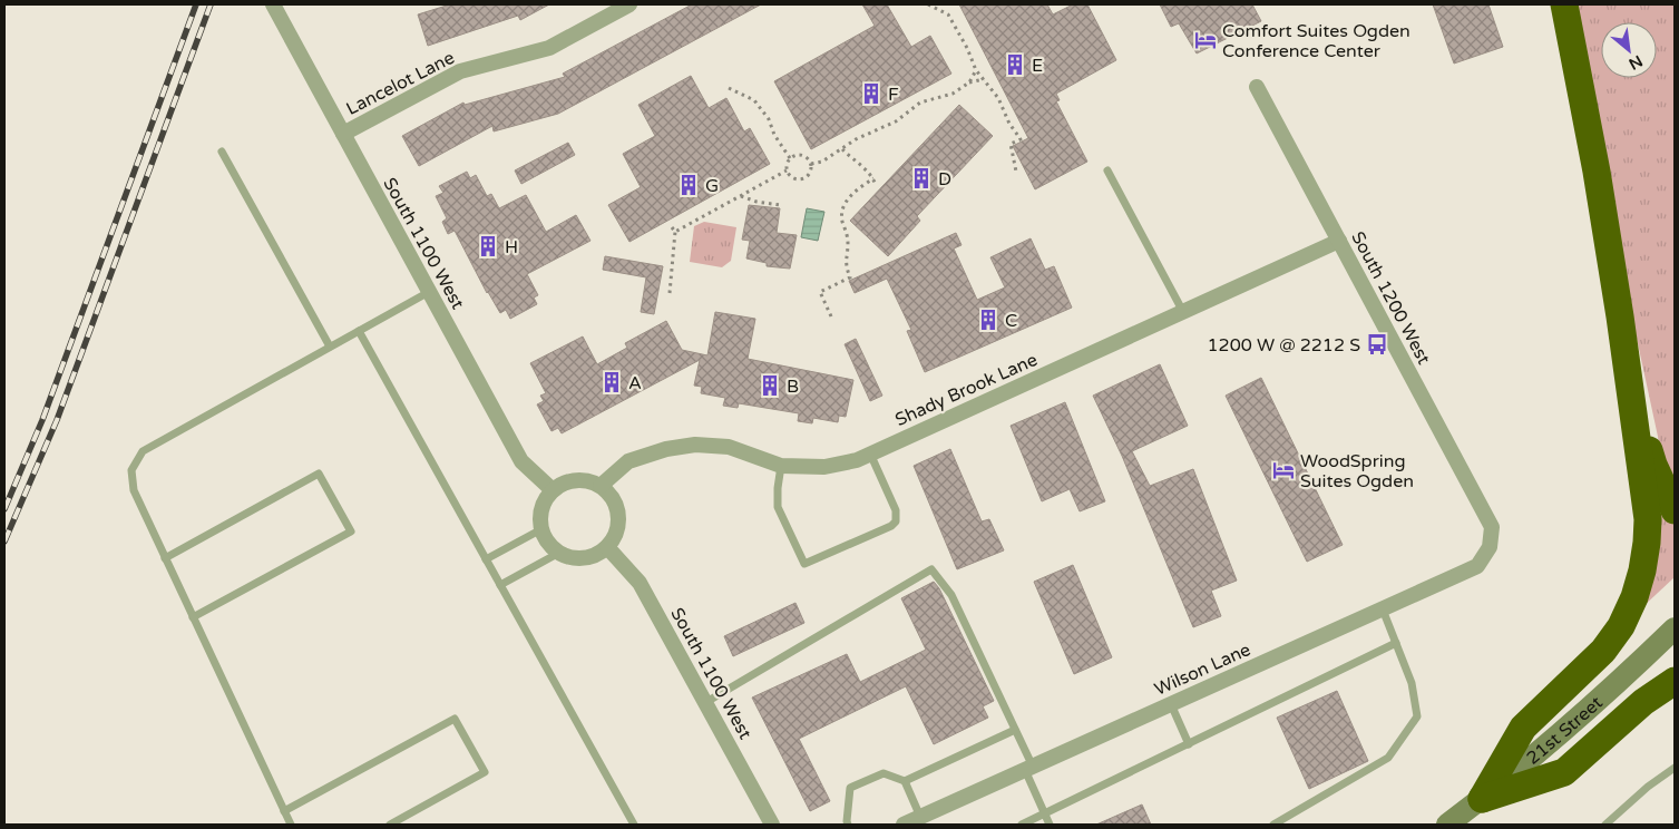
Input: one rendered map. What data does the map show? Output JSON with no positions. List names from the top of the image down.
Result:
{
  "streets": {
    "main road": ["21st Street"],
    "street": [
      "Lancelot Lane",
      "South 1100 West",
      "South 1200 West",
      "Shady Brook Lane",
      "Wilson Lane"
    ]
  },
  "crossings": [
    ["Lancelot Lane", "South 1100 West"],
    ["South 1100 West", "Shady Brook Lane"],
    ["South 1200 West", "Shady Brook Lane"],
    ["South 1200 West", "Wilson Lane"]
  ],
  "places": {
    "hotel": ["Comfort Suites Ogden Conference Center", "WoodSpring Suites Ogden"],
    "building": [
      "E",
      "F",
      "D",
      "G",
      "H",
      "C",
      "A",
      "B"
    ],
    "bus stop": ["1200 W @ 2212 S"]
  },
  "north": "bottom right"
}
